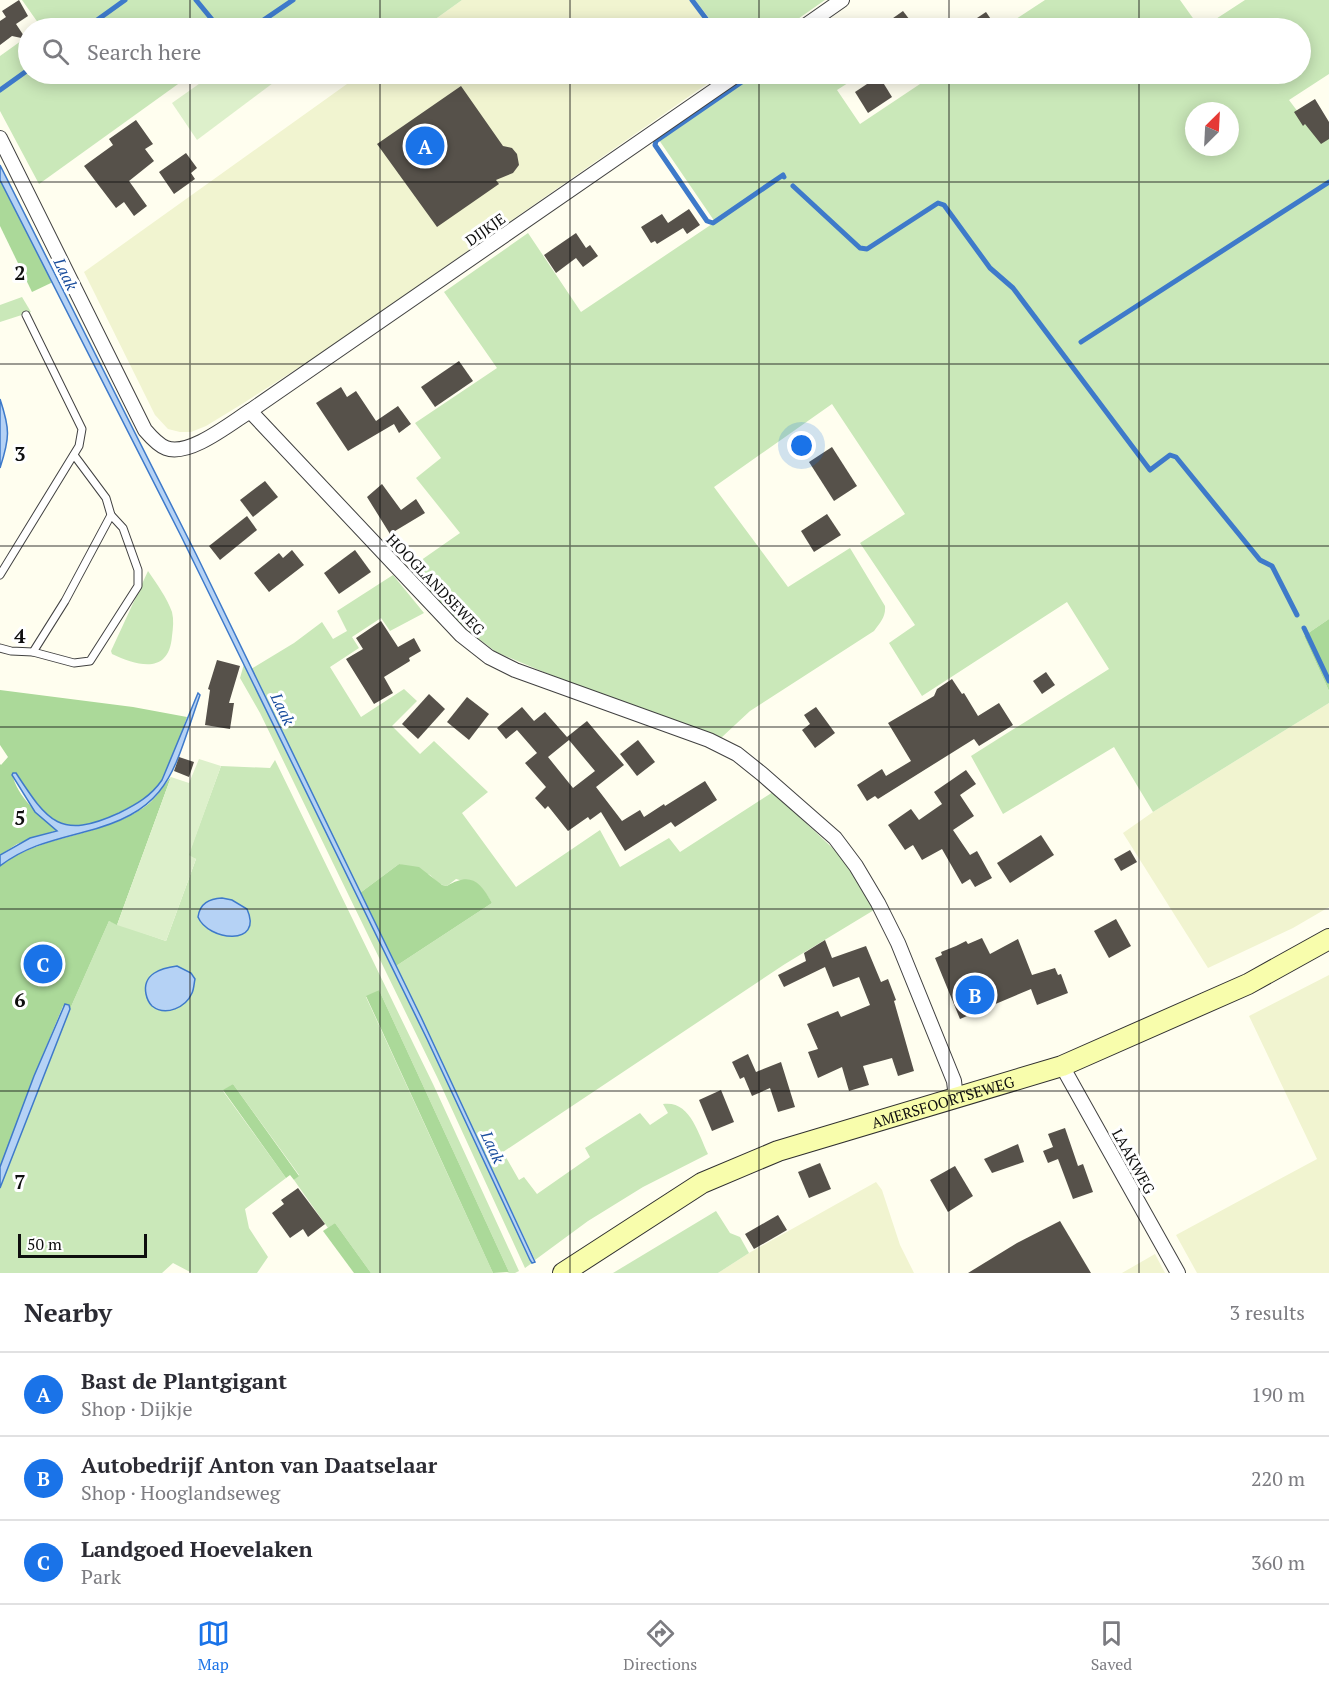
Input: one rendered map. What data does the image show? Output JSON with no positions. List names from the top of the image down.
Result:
{
  "streets": {
    "main road": ["AMERSFOORTSEWEG"],
    "street": ["DIJKJE", "HOOGLANDSEWEG", "LAAKWEG"]
  },
  "crossings": [
    ["DIJKJE", "HOOGLANDSEWEG"],
    ["HOOGLANDSEWEG", "AMERSFOORTSEWEG"],
    ["AMERSFOORTSEWEG", "LAAKWEG"]
  ],
  "water": ["Laak"],
  "scale_bar": "50 m",
  "north": "top right",
  "page": {
    "search": "Search here",
    "pins": ["A", "C", "B"],
    "scale": "50 m",
    "heading": ["Nearby", "3 results"],
    "list": [
      {
        "mark": "A",
        "name": "Bast de Plantgigant",
        "note": "Shop · Dijkje",
        "value": "190 m"
      },
      {
        "mark": "B",
        "name": "Autobedrijf Anton van Daatselaar",
        "note": "Shop · Hooglandseweg",
        "value": "220 m"
      },
      {
        "mark": "C",
        "name": "Landgoed Hoevelaken",
        "note": "Park",
        "value": "360 m"
      }
    ],
    "nav": ["Map", "Directions", "Saved"]
  },
  "grid": {
    "rows": [
      "2",
      "3",
      "4",
      "5",
      "6",
      "7"
    ]
  }
}
